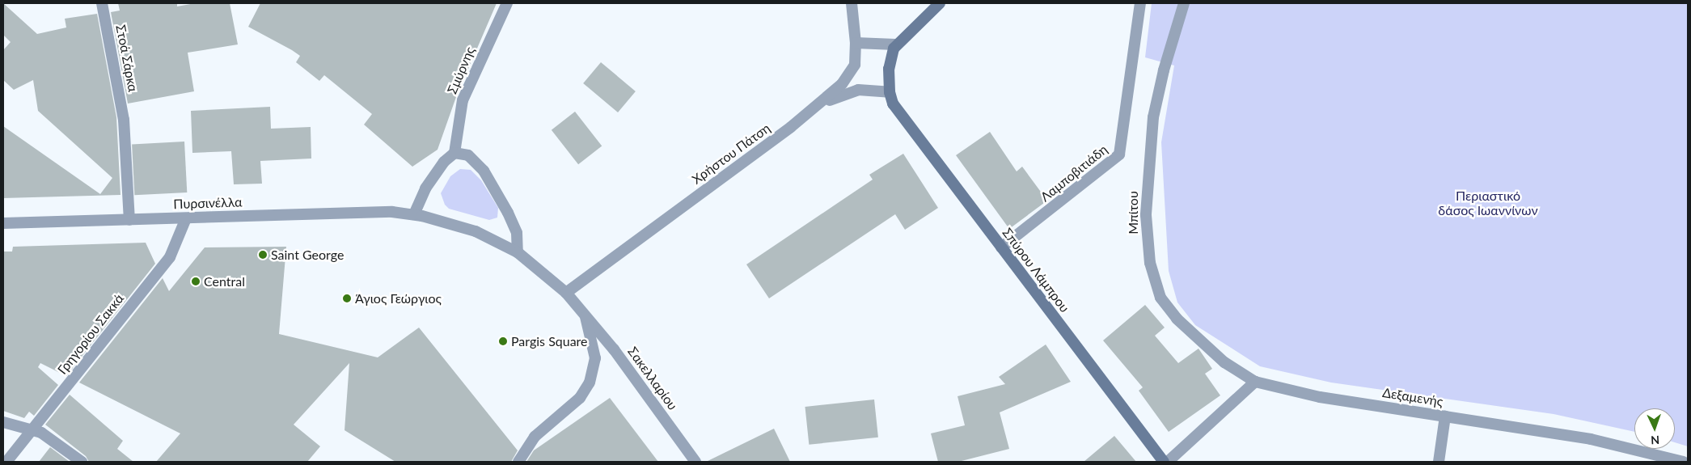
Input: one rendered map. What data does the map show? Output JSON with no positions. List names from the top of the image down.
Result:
{
  "streets": {
    "main road": ["Σπύρου Λάμπρου"],
    "street": [
      "Στοά Σάρκα",
      "Σμύρνης",
      "Χρήστου Πάτση",
      "Λαμποβιτιάδη",
      "Πυρσινέλλα",
      "Μπίτου",
      "Γρηγορίου Σακκά",
      "Σακελλαρίου",
      "Δεξαμενής"
    ]
  },
  "crossings": [
    ["Στοά Σάρκα", "Πυρσινέλλα"],
    ["Χρήστου Πάτση", "Σακελλαρίου"],
    ["Λαμποβιτιάδη", "Σπύρου Λάμπρου"],
    ["Πυρσινέλλα", "Γρηγορίου Σακκά"],
    ["Πυρσινέλλα", "Σακελλαρίου"],
    ["Μπίτου", "Δεξαμενής"]
  ],
  "parks": ["Περιαστικό δάσος Ιωαννίνων"],
  "places": [
    "Saint George",
    "Central",
    "Άγιος Γεώργιος",
    "Pargis Square"
  ],
  "north": "bottom"
}
